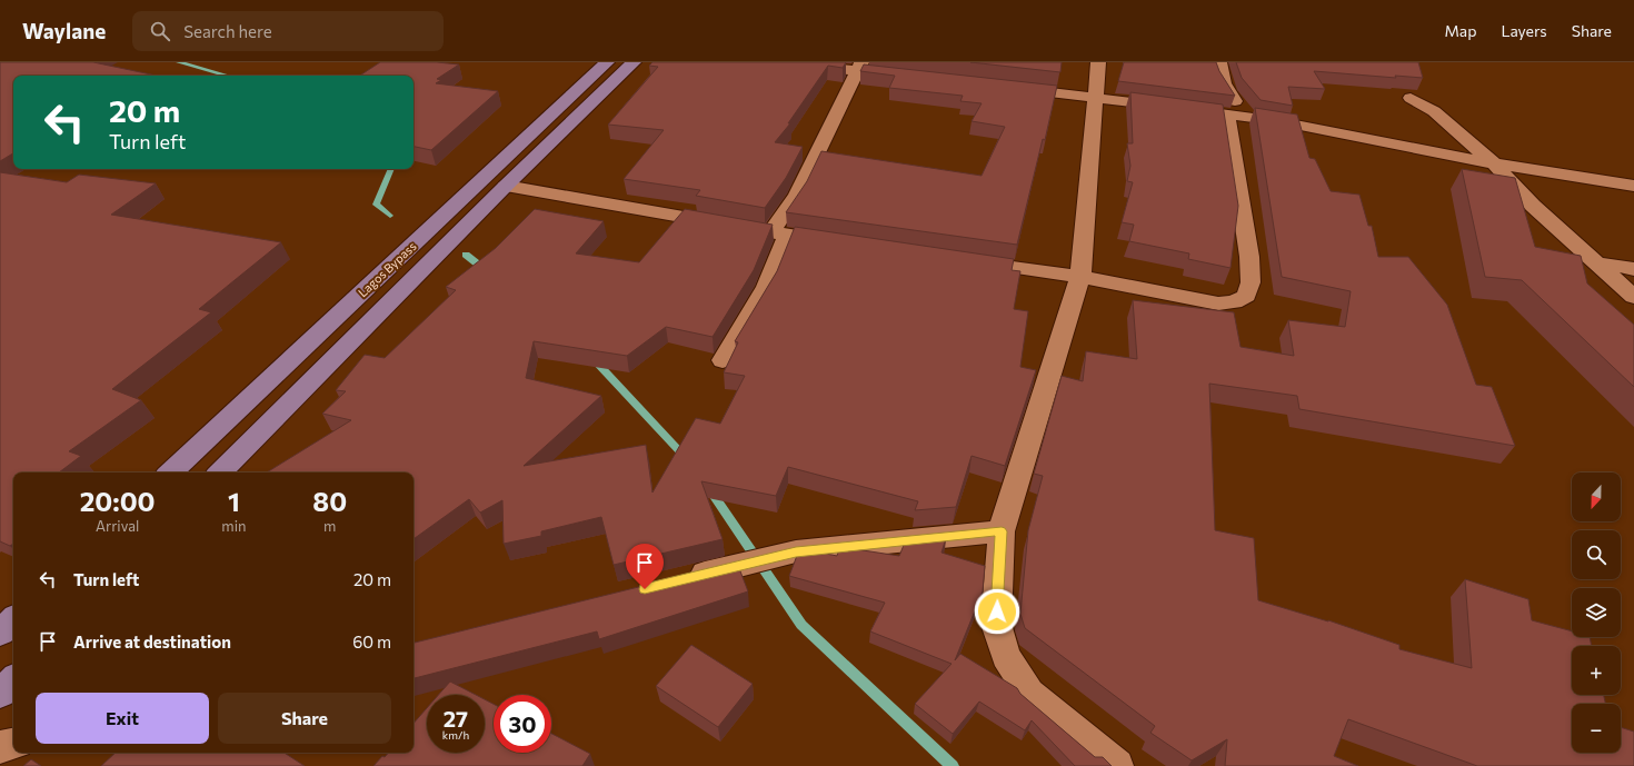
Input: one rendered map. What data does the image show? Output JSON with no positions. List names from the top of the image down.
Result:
{
  "streets": {
    "main road": ["Lagos Bypass"]
  },
  "north": "bottom",
  "page": {
    "header": "Waylane",
    "search": "Search here",
    "nav": ["Map", "Layers", "Share"],
    "turn": ["20 m", "Turn left"],
    "map_buttons": ["+", "−"],
    "eta": [
      "20:00",
      "Arrival",
      "1",
      "min",
      "80",
      "m"
    ],
    "list": [
      {
        "name": "Turn left",
        "value": "20 m"
      },
      {
        "name": "Arrive at destination",
        "value": "60 m"
      }
    ],
    "buttons": ["Exit", "Share"],
    "speed": "27 km/h",
    "limit": "30"
  }
}
